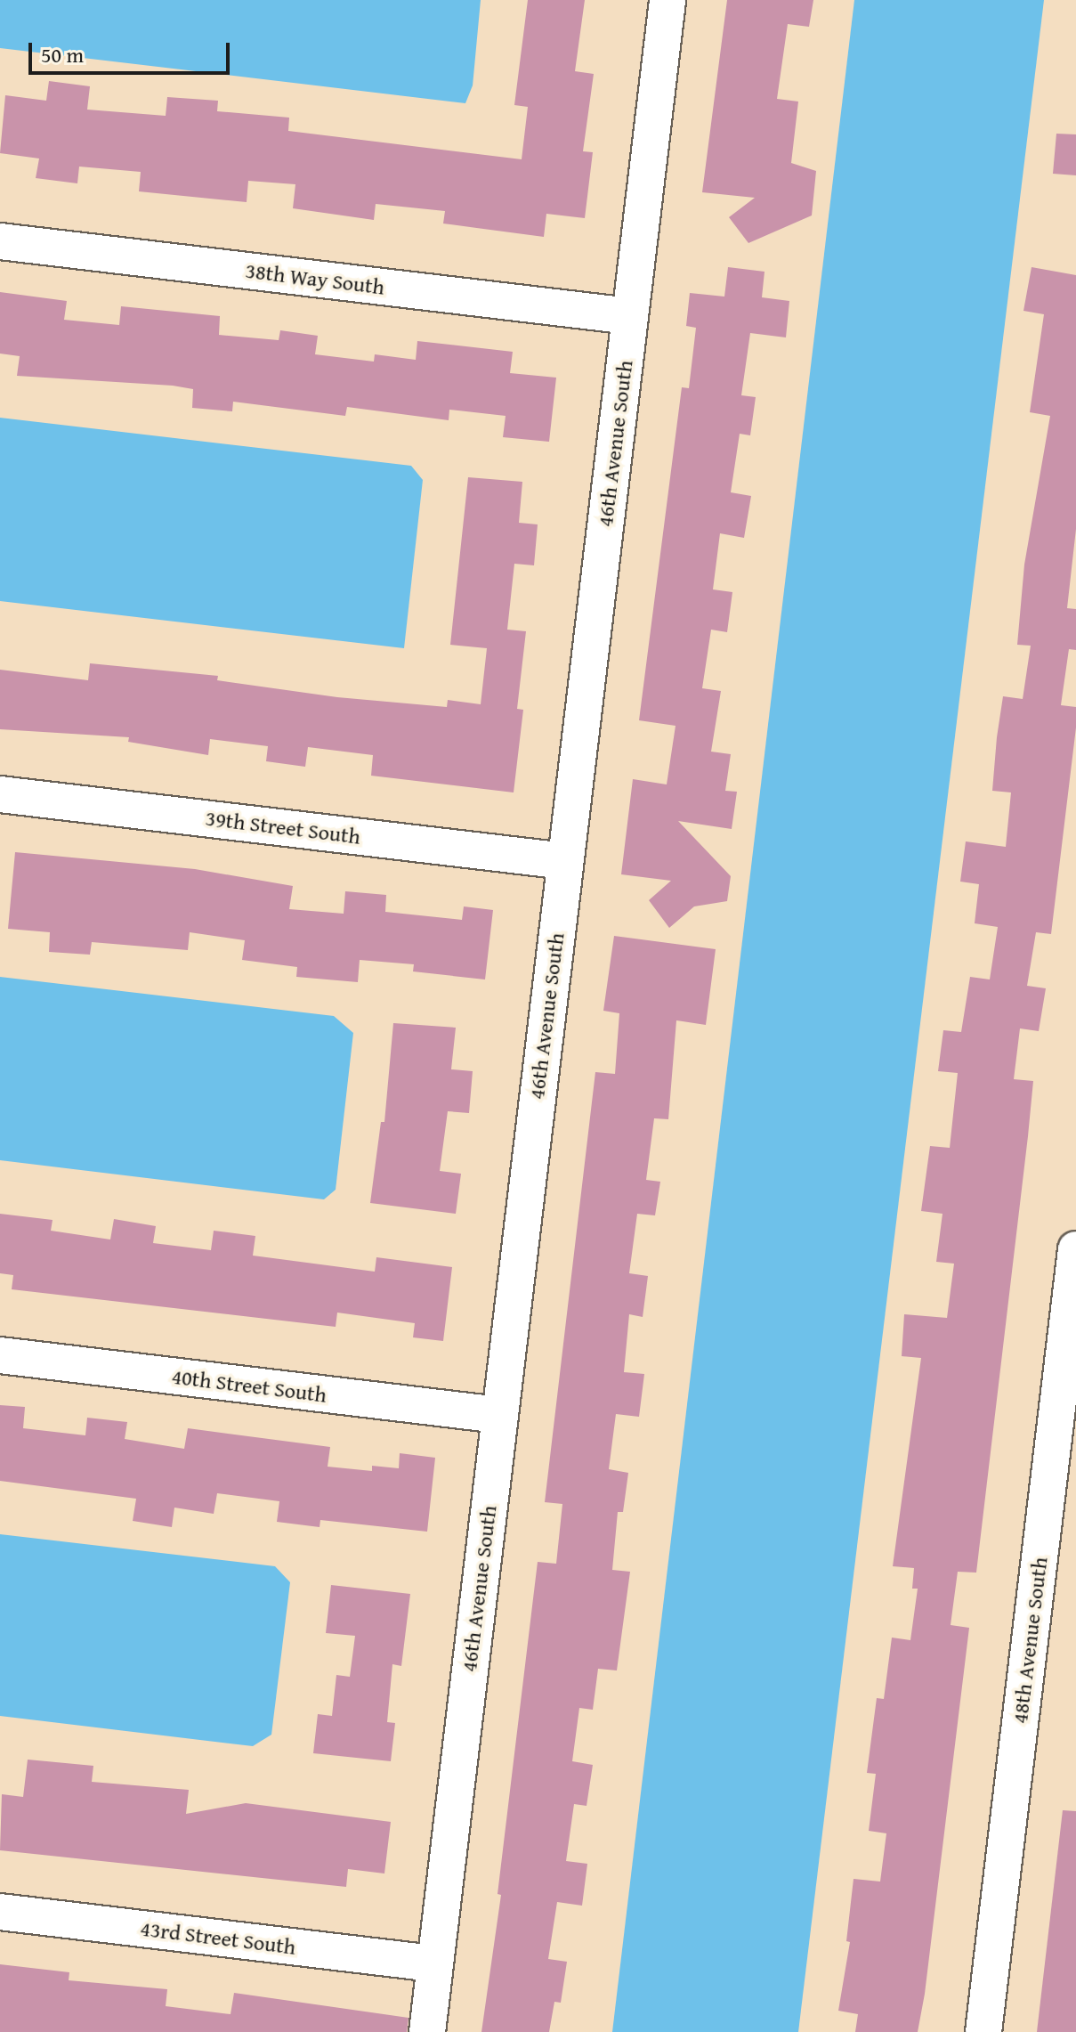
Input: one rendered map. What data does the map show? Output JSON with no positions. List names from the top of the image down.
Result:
{
  "streets": {
    "street": [
      "38th Way South",
      "46th Avenue South",
      "39th Street South",
      "40th Street South",
      "48th Avenue South",
      "43rd Street South"
    ]
  },
  "crossings": [
    ["38th Way South", "46th Avenue South"],
    ["46th Avenue South", "39th Street South"],
    ["46th Avenue South", "40th Street South"],
    ["46th Avenue South", "43rd Street South"]
  ],
  "scale_bar": "50 m"
}
